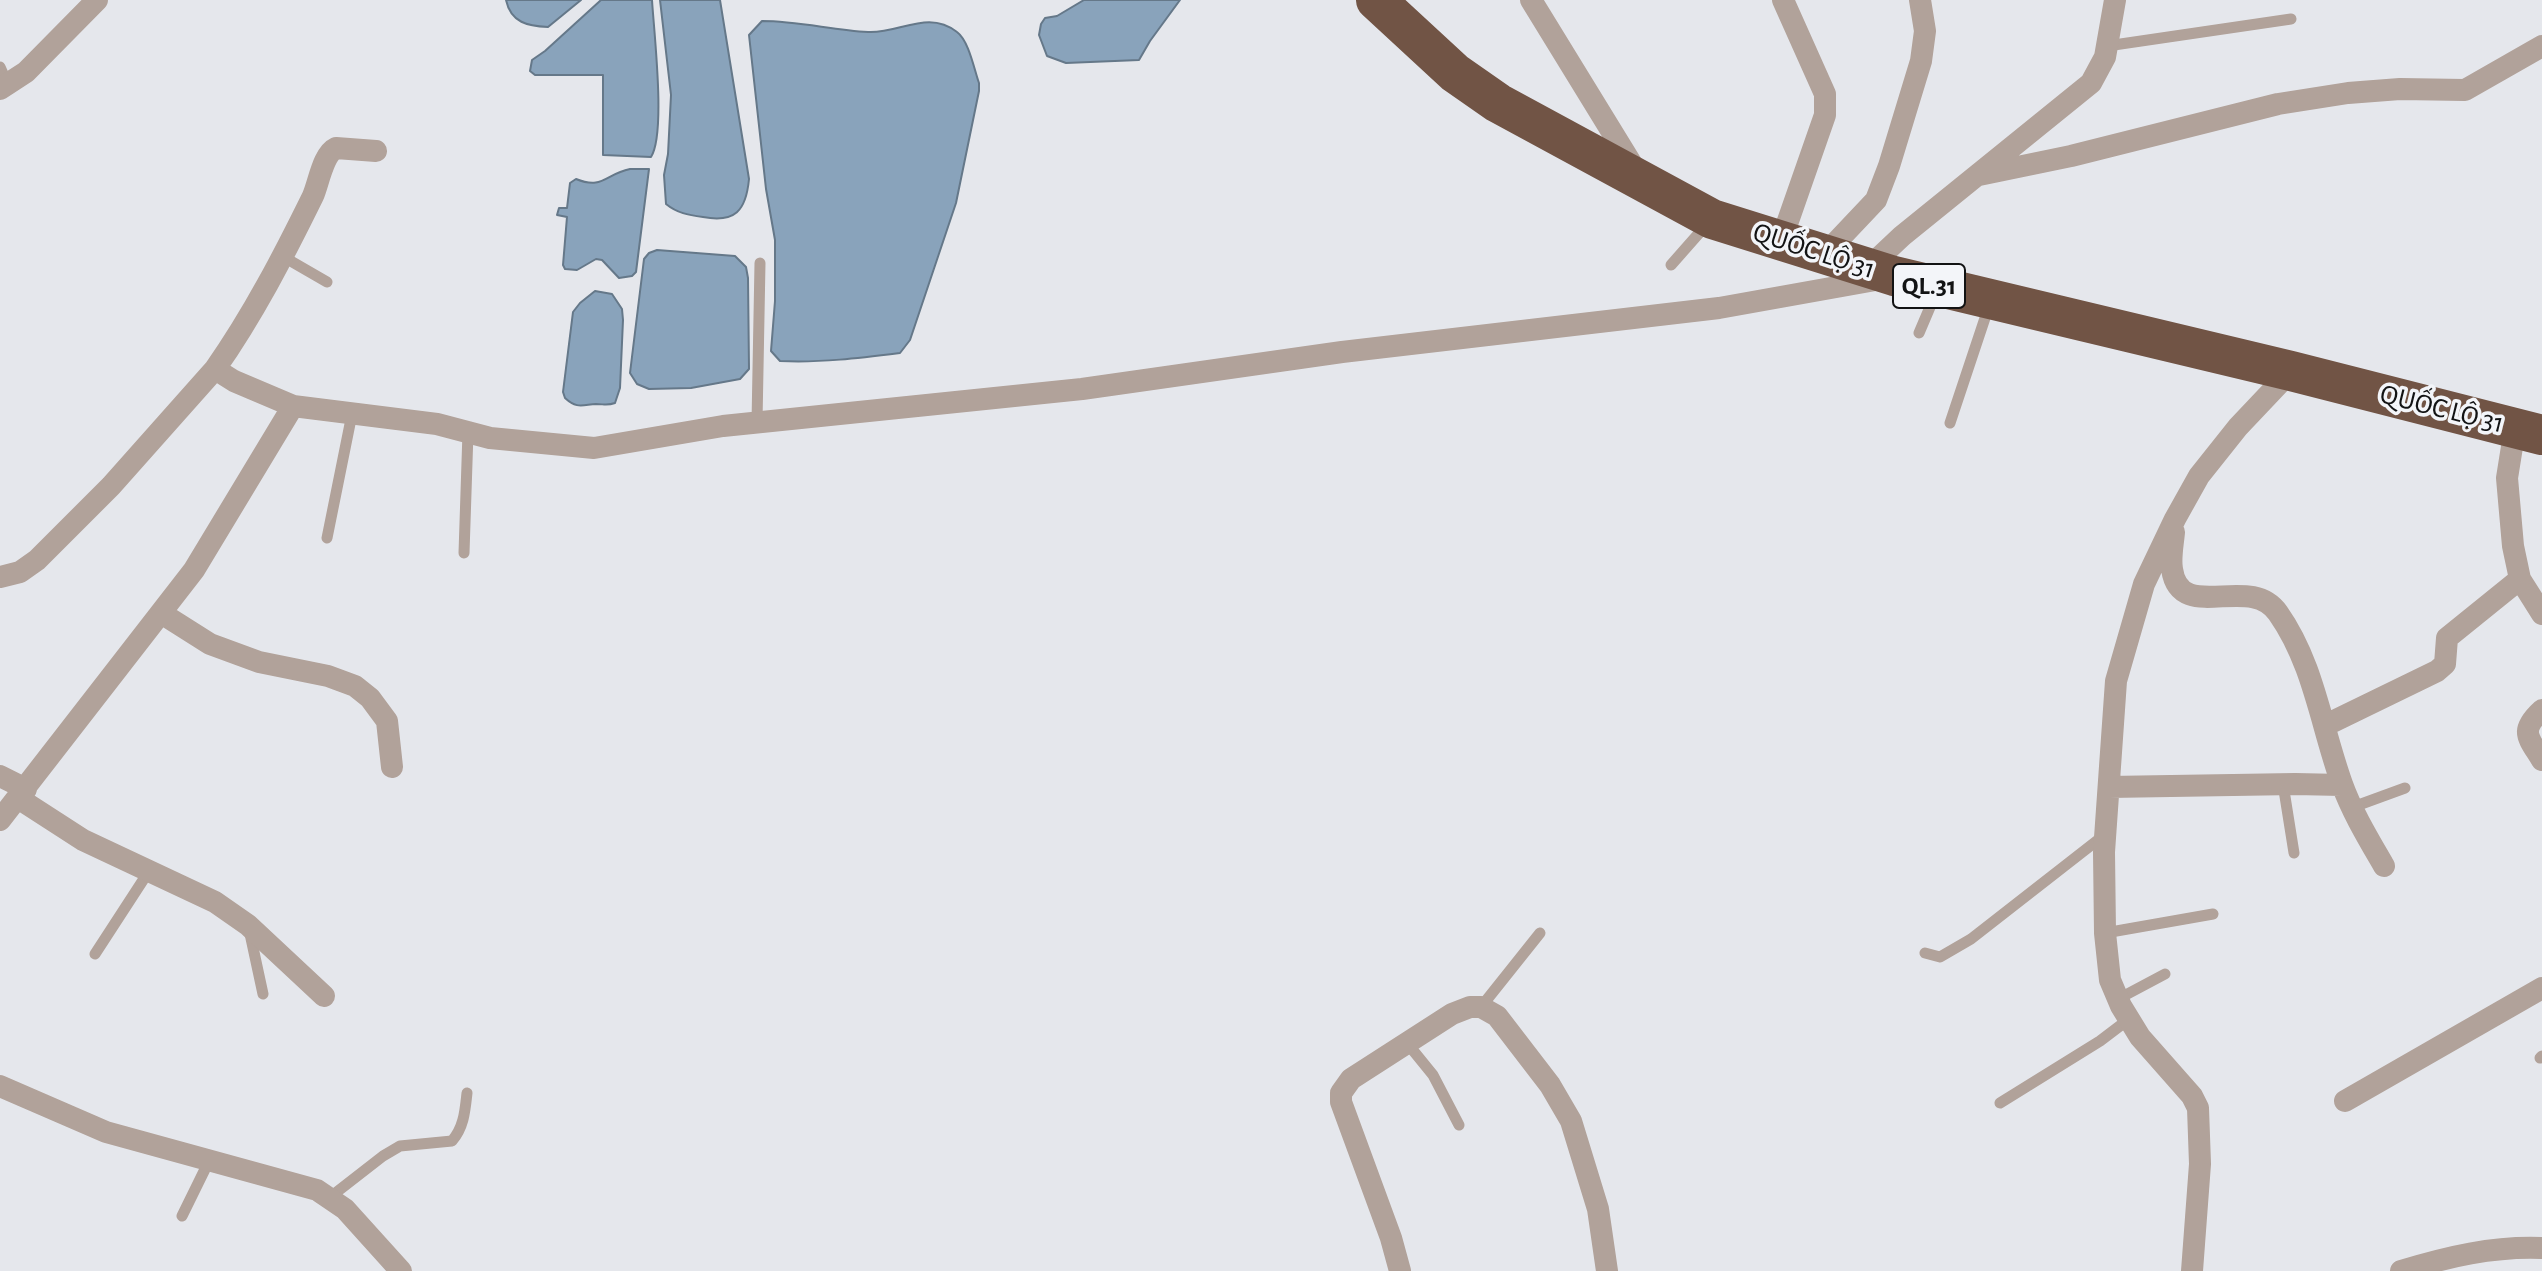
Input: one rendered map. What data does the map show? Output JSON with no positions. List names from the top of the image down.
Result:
{
  "streets": {
    "highway": ["QUỐC LỘ 31", "QL.31"]
  }
}
